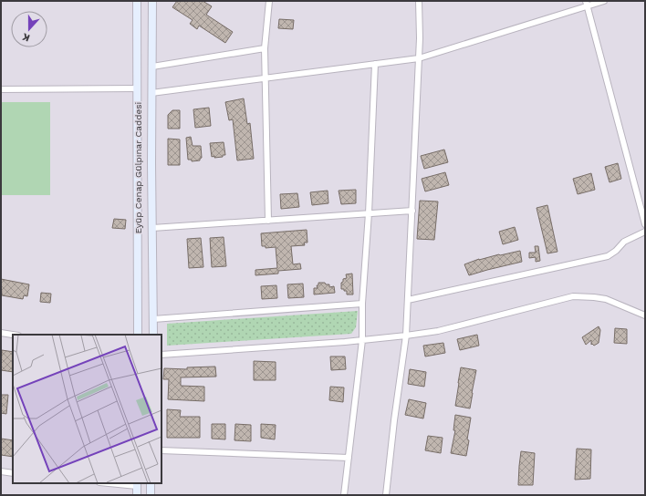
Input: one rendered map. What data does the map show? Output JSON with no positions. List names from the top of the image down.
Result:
{
  "streets": {
    "main road": ["Eyüp Cenap Gülpınar Caddesi"]
  },
  "north": "bottom"
}
